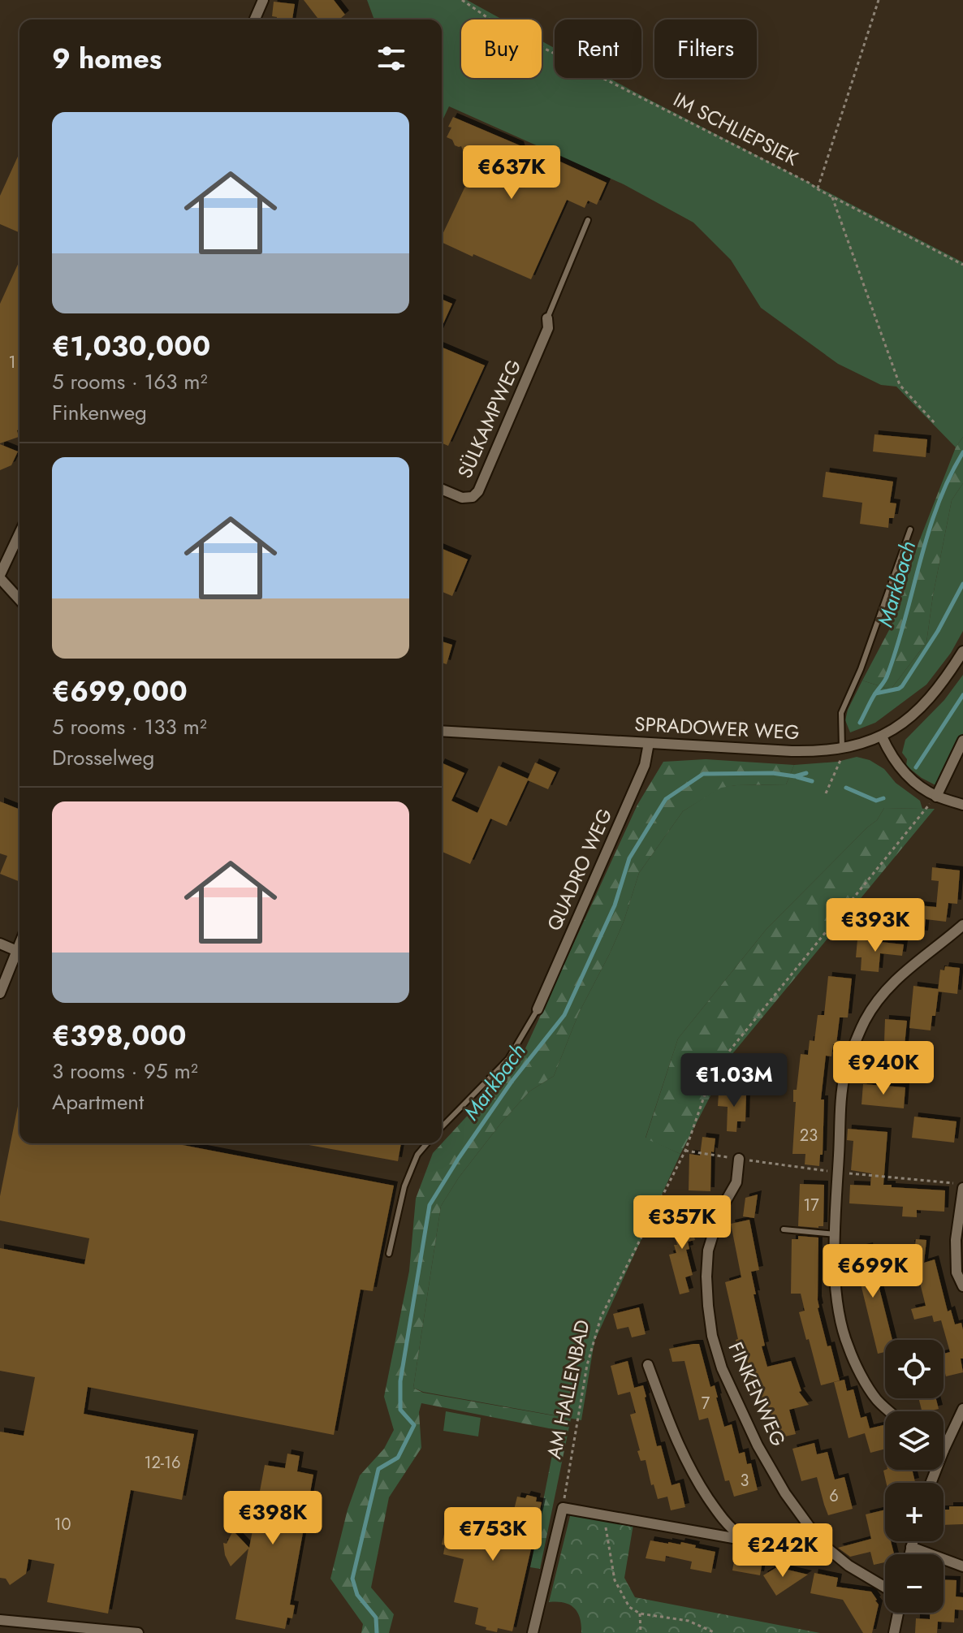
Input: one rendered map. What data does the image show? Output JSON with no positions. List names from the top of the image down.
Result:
{
  "streets": {
    "street": [
      "SÜLKAMPWEG",
      "SPRADOWER WEG",
      "QUADRO WEG",
      "FINKENWEG"
    ],
    "path": ["IM SCHLIEPSIEK", "AM HALLENBAD"]
  },
  "crossings": [
    ["SPRADOWER WEG", "QUADRO WEG"]
  ],
  "water": ["Markbach"],
  "house_numbers": [
    "1",
    "23",
    "17",
    "7",
    "12-16",
    "3",
    "6",
    "10"
  ],
  "page": {
    "chip": ["Buy", "Rent", "Filters"],
    "heading": "9 homes",
    "list": [
      {
        "name": "€1,030,000",
        "note": "5 rooms · 163 m² · Finkenweg"
      },
      {
        "name": "€699,000",
        "note": "5 rooms · 133 m² · Drosselweg"
      },
      {
        "name": "€398,000",
        "note": "3 rooms · 95 m² · Apartment"
      }
    ],
    "price": [
      "€637K",
      "€393K",
      "€940K",
      "€1.03M",
      "€357K",
      "€699K",
      "€398K",
      "€753K",
      "€242K"
    ],
    "map_buttons": ["+", "−"]
  }
}
